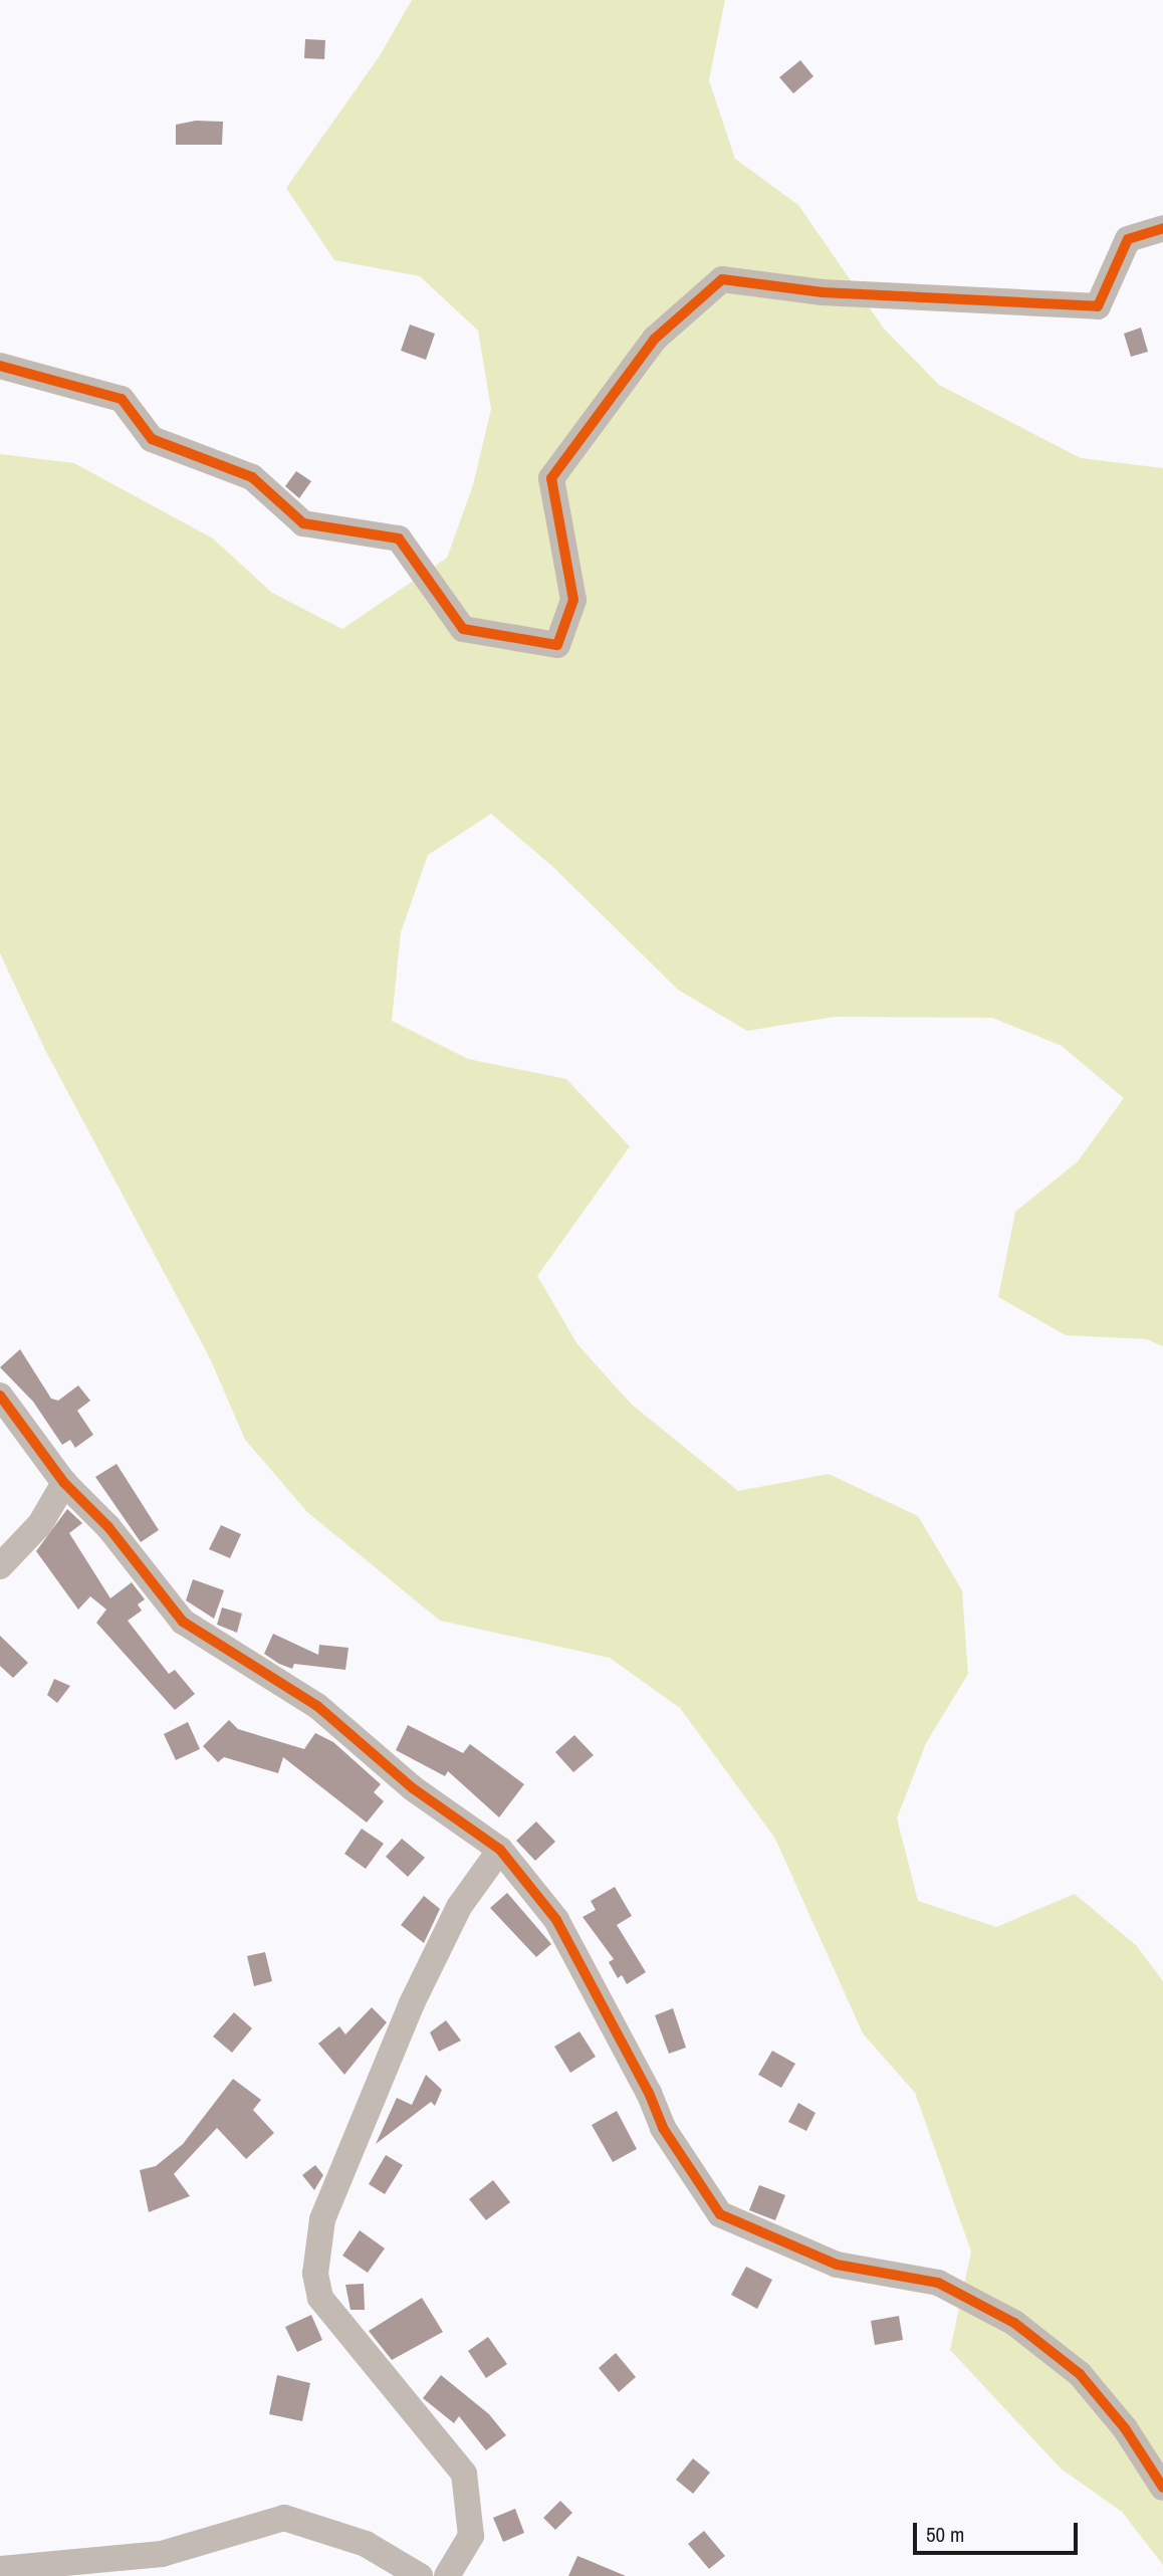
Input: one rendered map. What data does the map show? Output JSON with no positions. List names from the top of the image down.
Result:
{
  "scale_bar": "50 m"
}
